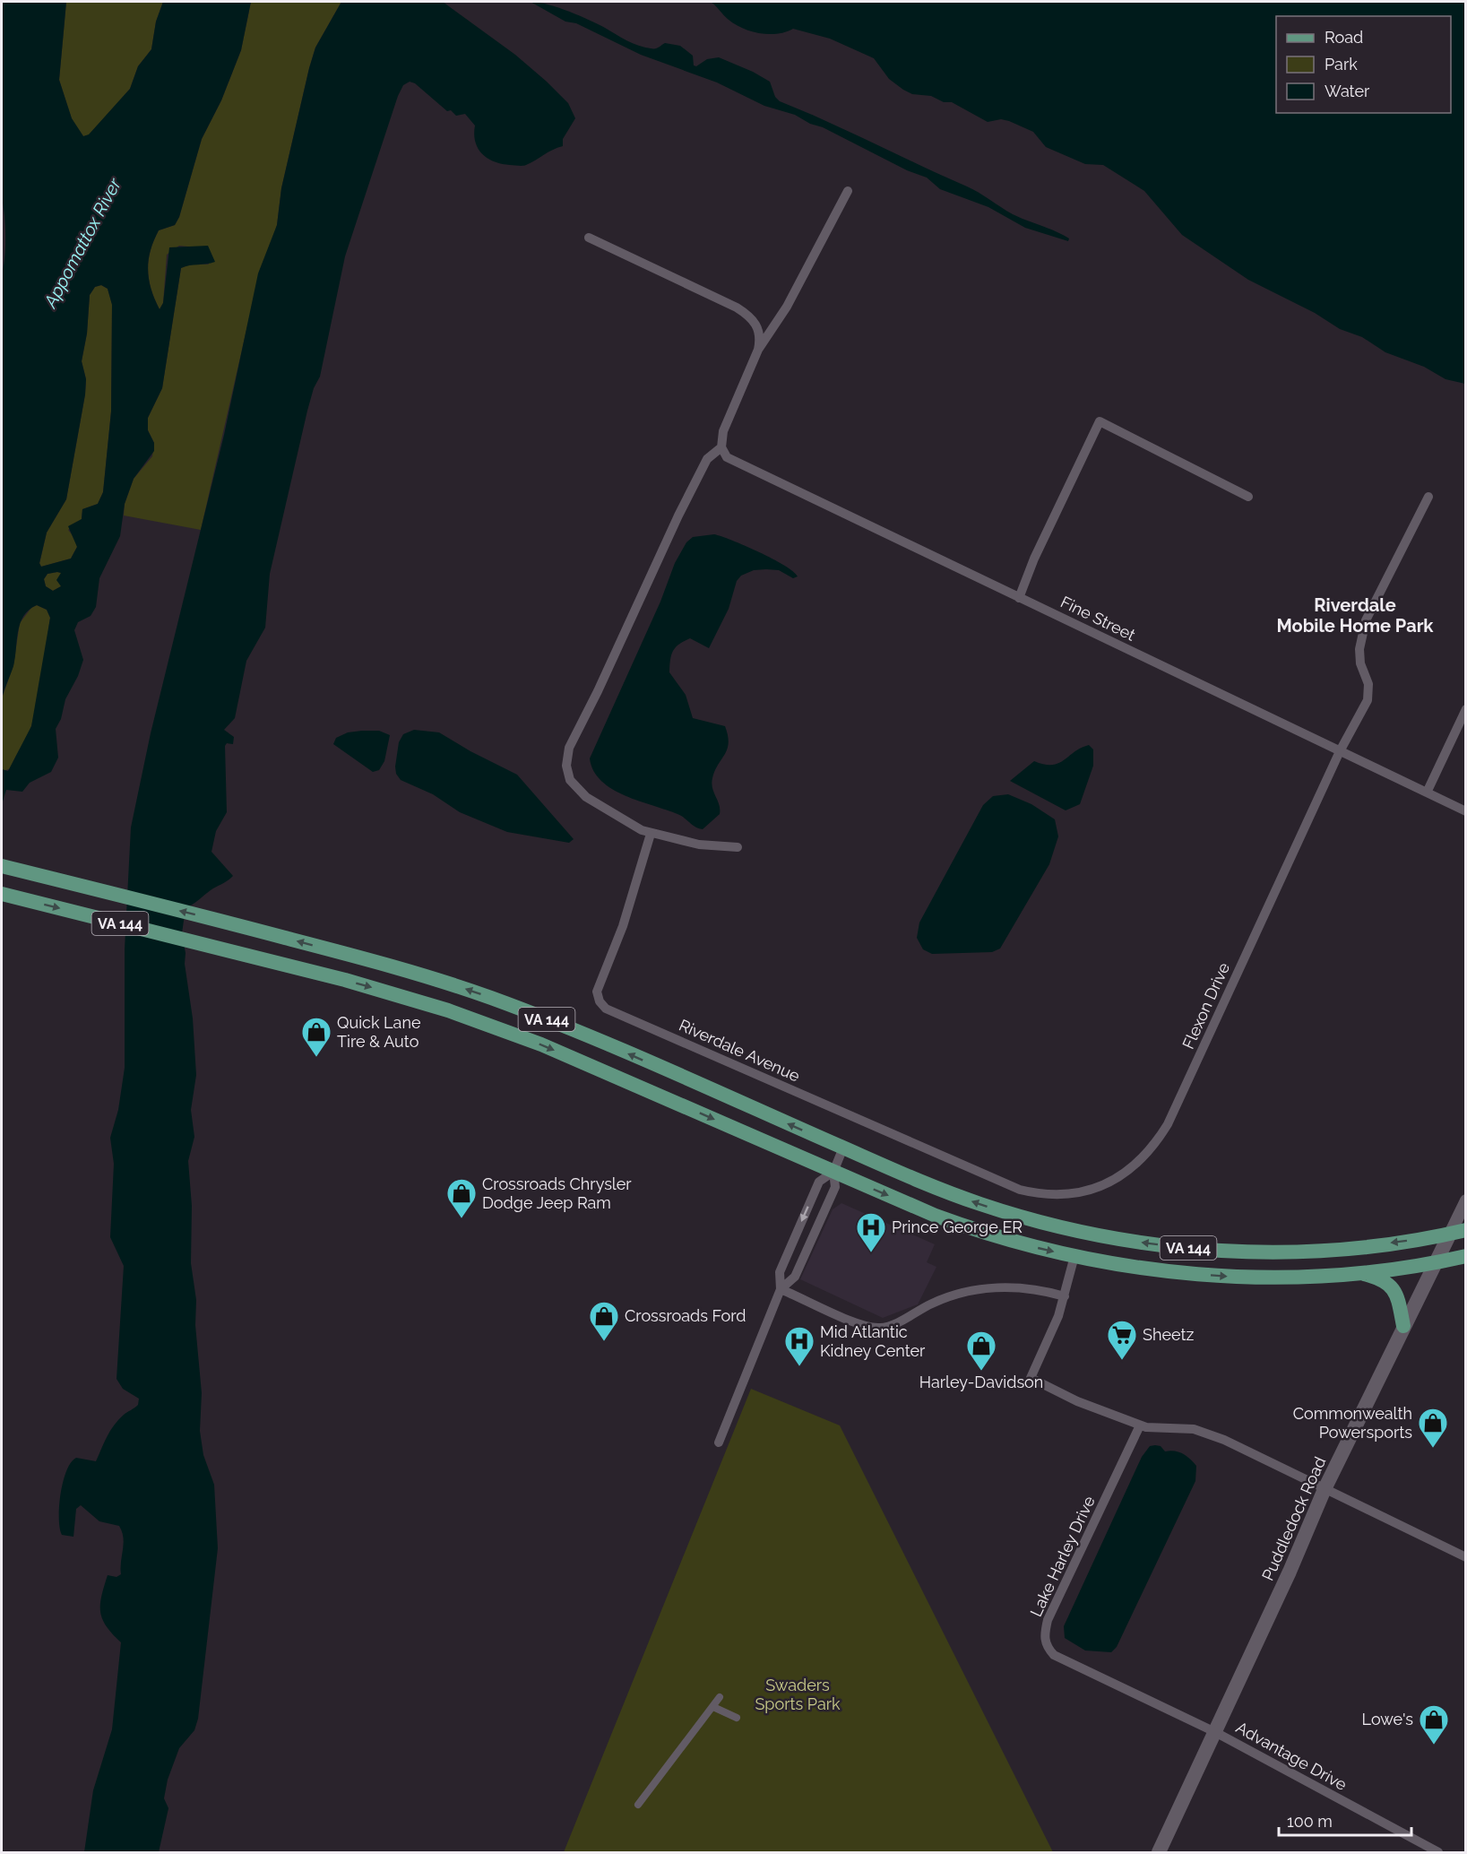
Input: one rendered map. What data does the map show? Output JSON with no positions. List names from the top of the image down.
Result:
{
  "streets": {
    "main road": ["VA 144", "Puddledock Road"],
    "street": [
      "Fine Street",
      "Flexon Drive",
      "Riverdale Avenue",
      "Lake Harley Drive",
      "Advantage Drive"
    ]
  },
  "crossings": [
    ["Fine Street", "Flexon Drive"],
    ["VA 144", "Puddledock Road"],
    ["Flexon Drive", "Riverdale Avenue"],
    ["Puddledock Road", "Lake Harley Drive"],
    ["Puddledock Road", "Advantage Drive"],
    ["Lake Harley Drive", "Advantage Drive"]
  ],
  "districts": ["Riverdale Mobile Home Park"],
  "water": ["Appomattox River"],
  "parks": ["Swaders Sports Park"],
  "places": {
    "shop": [
      "Quick Lane Tire & Auto",
      "Crossroads Chrysler Dodge Jeep Ram",
      "Crossroads Ford",
      "Harley-Davidson",
      "Commonwealth Powersports",
      "Lowe's"
    ],
    "hospital": ["Prince George ER", "Mid Atlantic Kidney Center"],
    "supermarket": ["Sheetz"]
  },
  "legend": ["Road", "Park", "Water"],
  "scale_bar": "100 m"
}
